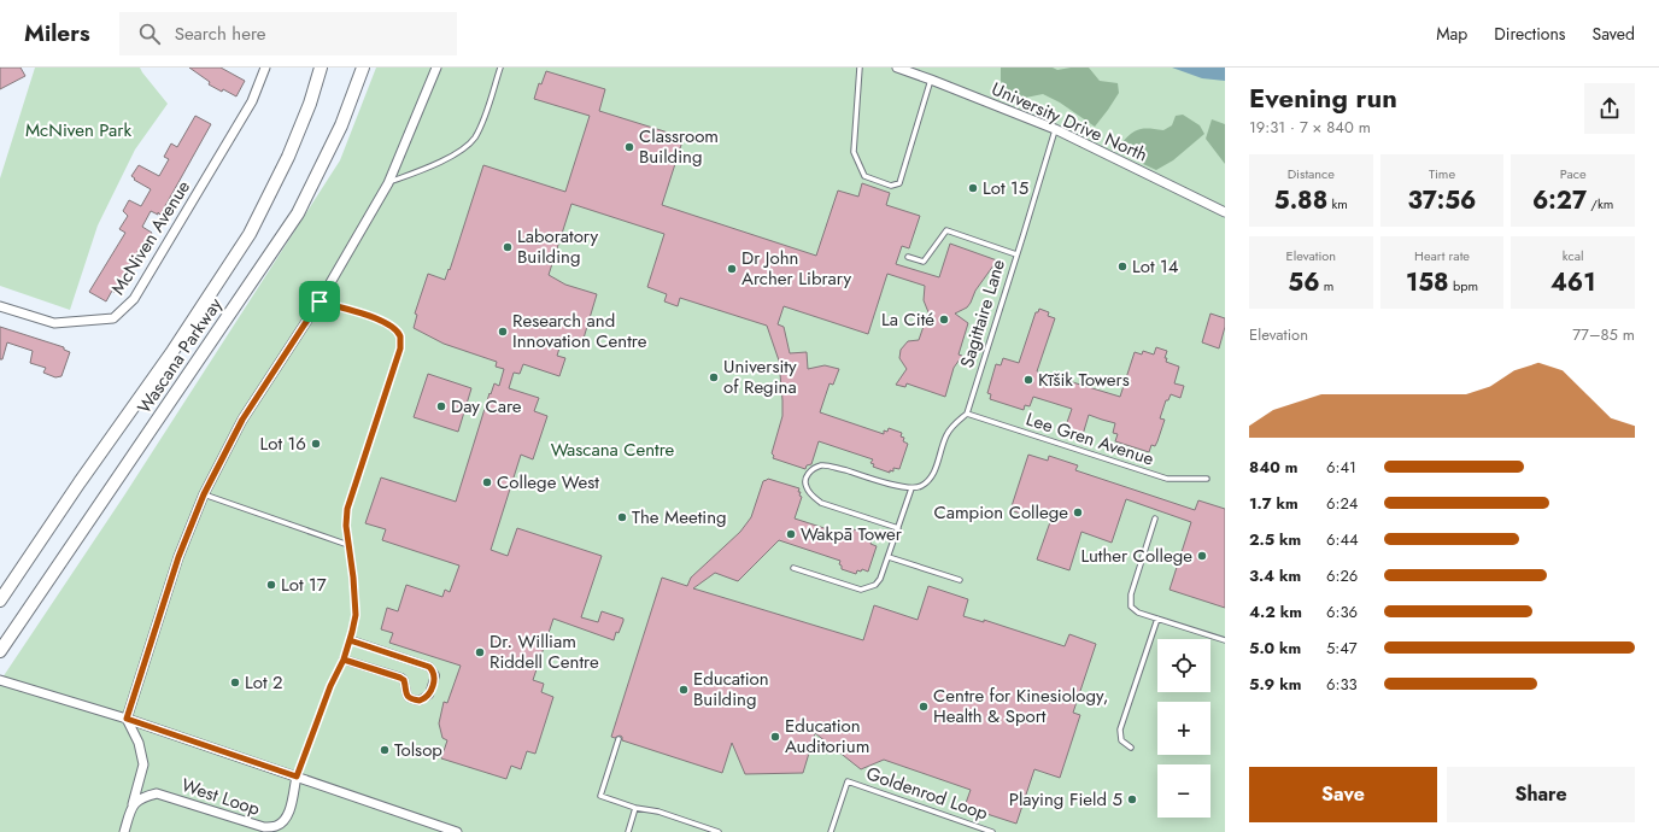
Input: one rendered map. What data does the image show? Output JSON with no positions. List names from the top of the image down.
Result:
{
  "streets": {
    "main road": ["Wascana Parkway"],
    "street": ["University Drive North", "McNiven Avenue", "West Loop"],
    "lane": ["Sagittaire Lane", "Lee Gren Avenue", "Goldenrod Loop"]
  },
  "crossings": [
    ["University Drive North", "Sagittaire Lane"],
    ["Sagittaire Lane", "Lee Gren Avenue"]
  ],
  "parks": ["McNiven Park", "Wascana Centre"],
  "places": [
    "Classroom Building",
    "Lot 15",
    "Laboratory Building",
    "Lot 14",
    "Dr John Archer Library",
    "La Cité",
    "Research and Innovation Centre",
    "University of Regina",
    "Kīšik Towers",
    "Day Care",
    "Lot 16",
    "College West",
    "Campion College",
    "The Meeting",
    "Wakpā Tower",
    "Luther College",
    "Lot 17",
    "Dr. William Riddell Centre",
    "Lot 2",
    "Education Building",
    "Centre for Kinesiology, Health & Sport",
    "Education Auditorium",
    "Tolsop",
    "Playing Field 5"
  ],
  "page": {
    "header": "Milers",
    "search": "Search here",
    "nav": ["Map", "Directions", "Saved"],
    "heading": ["Evening run", "19:31 · 7 × 840 m"],
    "stats": [
      ["Distance", "5.88 km"],
      ["Time", "37:56"],
      ["Pace", "6:27 /km"],
      ["Elevation", "56 m"],
      ["Heart rate", "158 bpm"],
      ["kcal", "461"]
    ],
    "chart": ["Elevation", "77–85 m"],
    "list": [
      {
        "name": "840 m",
        "note": "6:41"
      },
      {
        "name": "1.7 km",
        "note": "6:24"
      },
      {
        "name": "2.5 km",
        "note": "6:44"
      },
      {
        "name": "3.4 km",
        "note": "6:26"
      },
      {
        "name": "4.2 km",
        "note": "6:36"
      },
      {
        "name": "5.0 km",
        "note": "5:47"
      },
      {
        "name": "5.9 km",
        "note": "6:33"
      }
    ],
    "map_buttons": ["+", "−"],
    "buttons": ["Save", "Share"]
  }
}
